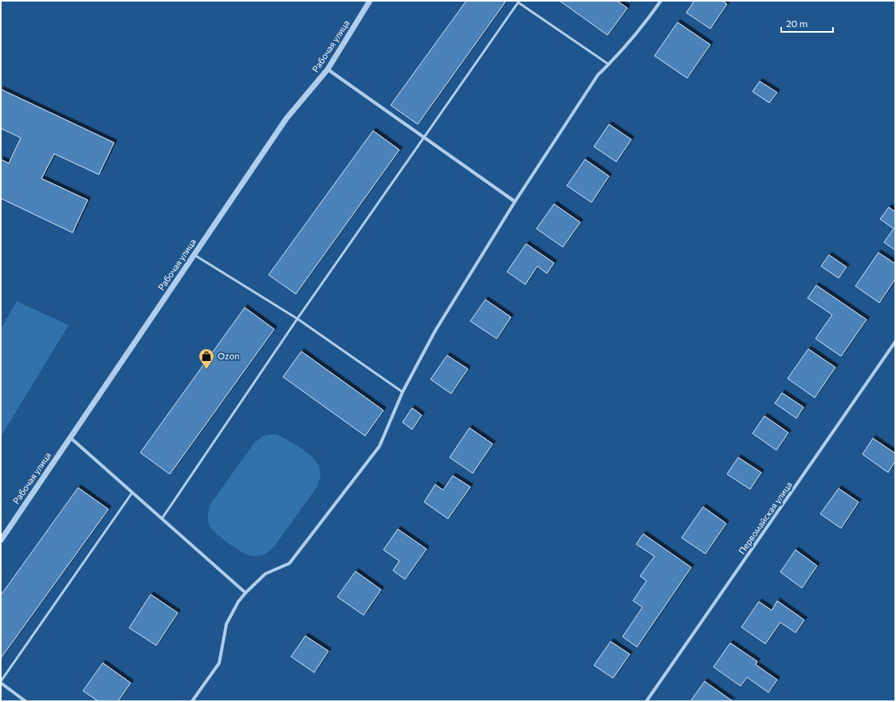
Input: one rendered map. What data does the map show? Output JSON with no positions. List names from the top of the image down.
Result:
{
  "streets": {
    "street": ["Рабочая улица", "Первомайская улица"]
  },
  "places": {
    "shop": ["Ozon"]
  },
  "scale_bar": "20 m"
}
